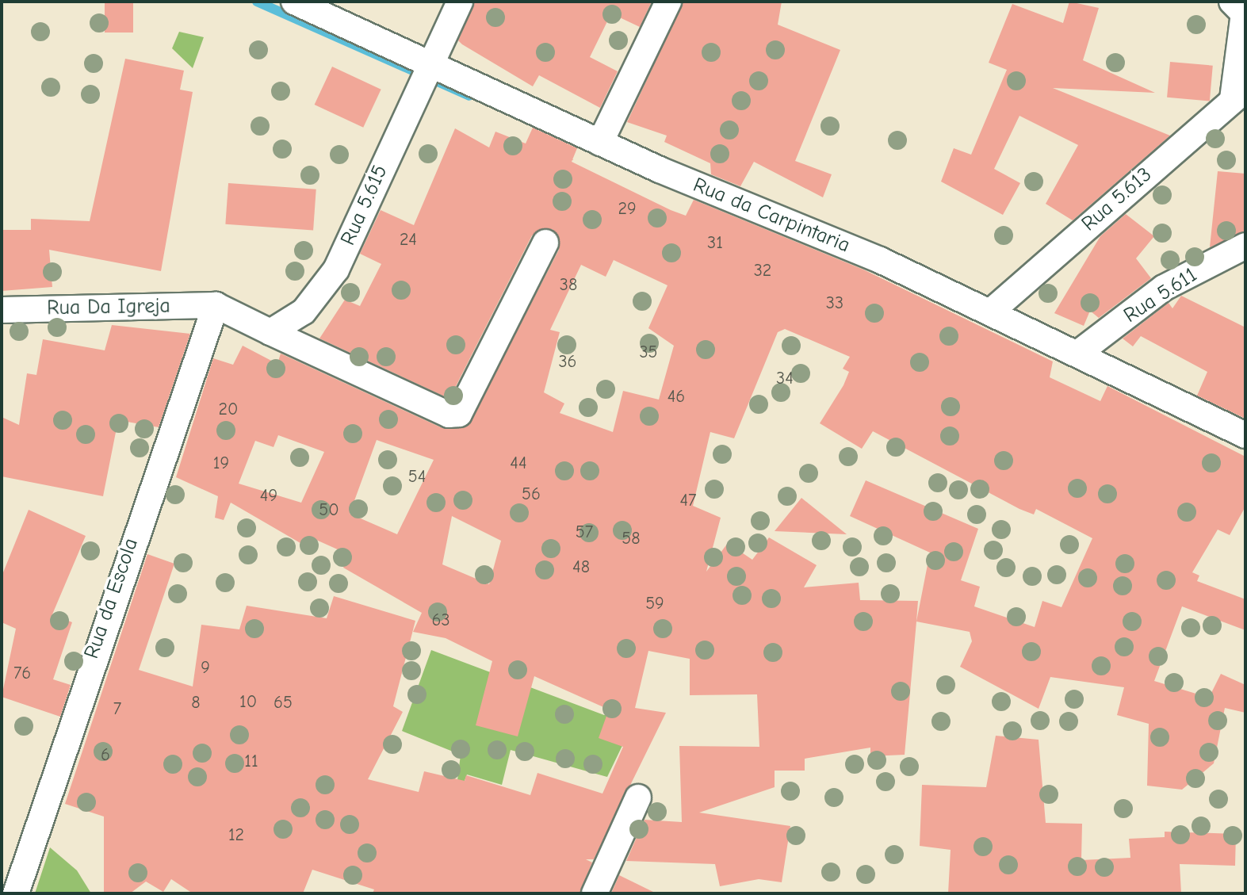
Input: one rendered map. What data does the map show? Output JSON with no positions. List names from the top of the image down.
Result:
{
  "streets": {
    "street": [
      "Rua 5.613",
      "Rua 5.615",
      "Rua da Carpintaria",
      "Rua 5.611",
      "Rua Da Igreja",
      "Rua da Escola"
    ]
  },
  "crossings": [
    ["Rua 5.613", "Rua da Carpintaria"],
    ["Rua 5.615", "Rua da Carpintaria"],
    ["Rua da Carpintaria", "Rua 5.611"],
    ["Rua Da Igreja", "Rua da Escola"]
  ],
  "house_numbers": [
    "29",
    "24",
    "31",
    "32",
    "38",
    "33",
    "35",
    "36",
    "34",
    "46",
    "20",
    "19",
    "44",
    "54",
    "56",
    "49",
    "47",
    "50",
    "57",
    "58",
    "48",
    "59",
    "63",
    "9",
    "76",
    "10",
    "8",
    "65",
    "7",
    "6",
    "11",
    "12"
  ]
}
